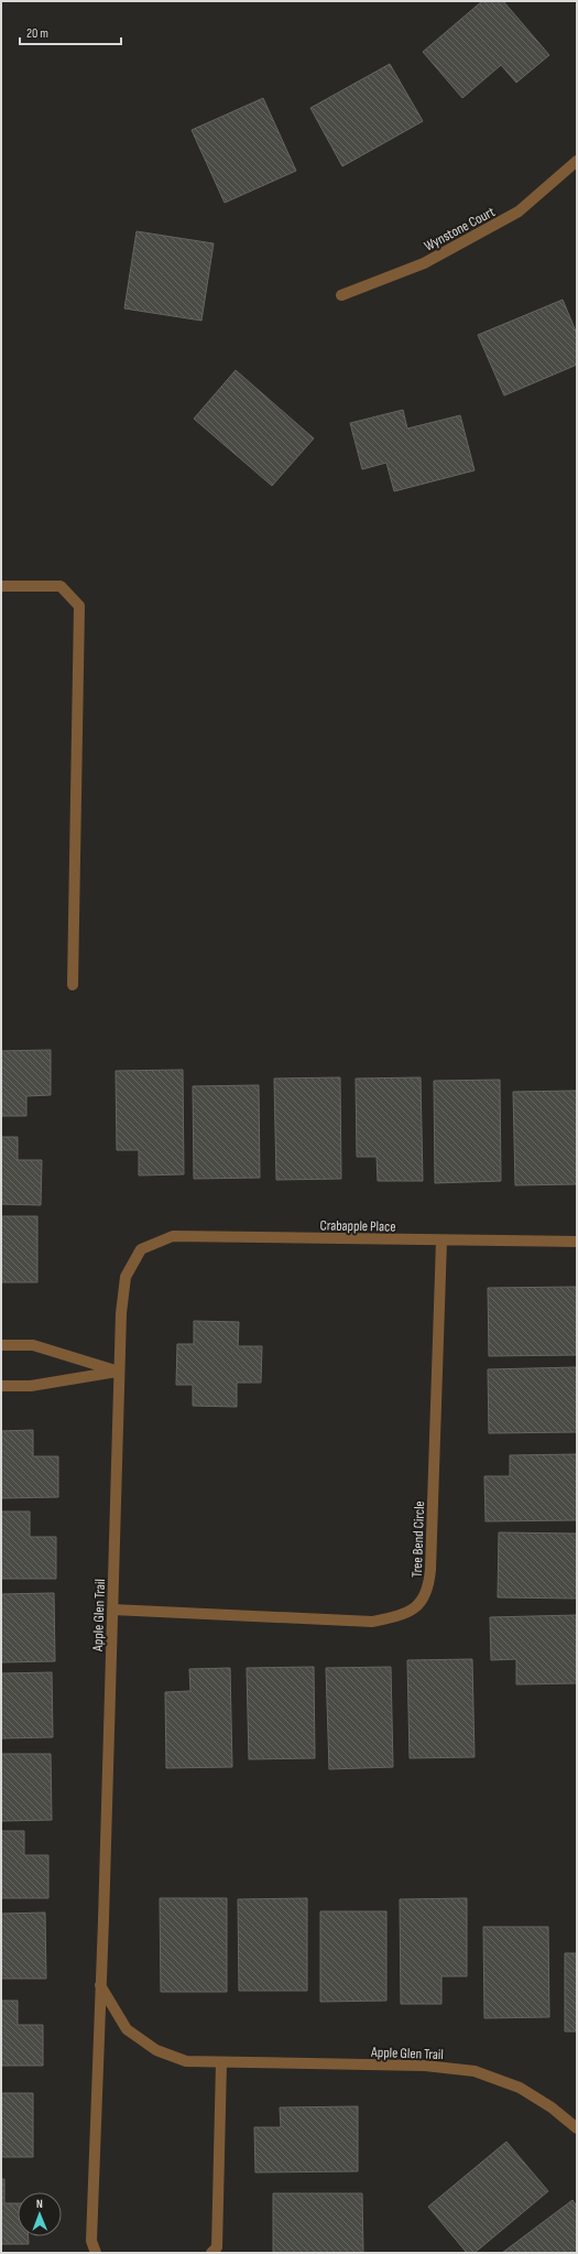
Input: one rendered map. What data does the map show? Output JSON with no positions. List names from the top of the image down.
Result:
{
  "streets": {
    "street": [
      "Wynstone Court",
      "Crabapple Place",
      "Tree Bend Circle",
      "Apple Glen Trail"
    ]
  },
  "crossings": [
    ["Crabapple Place", "Tree Bend Circle"],
    ["Crabapple Place", "Apple Glen Trail"],
    ["Tree Bend Circle", "Apple Glen Trail"]
  ],
  "scale_bar": "20 m",
  "north": "top"
}
